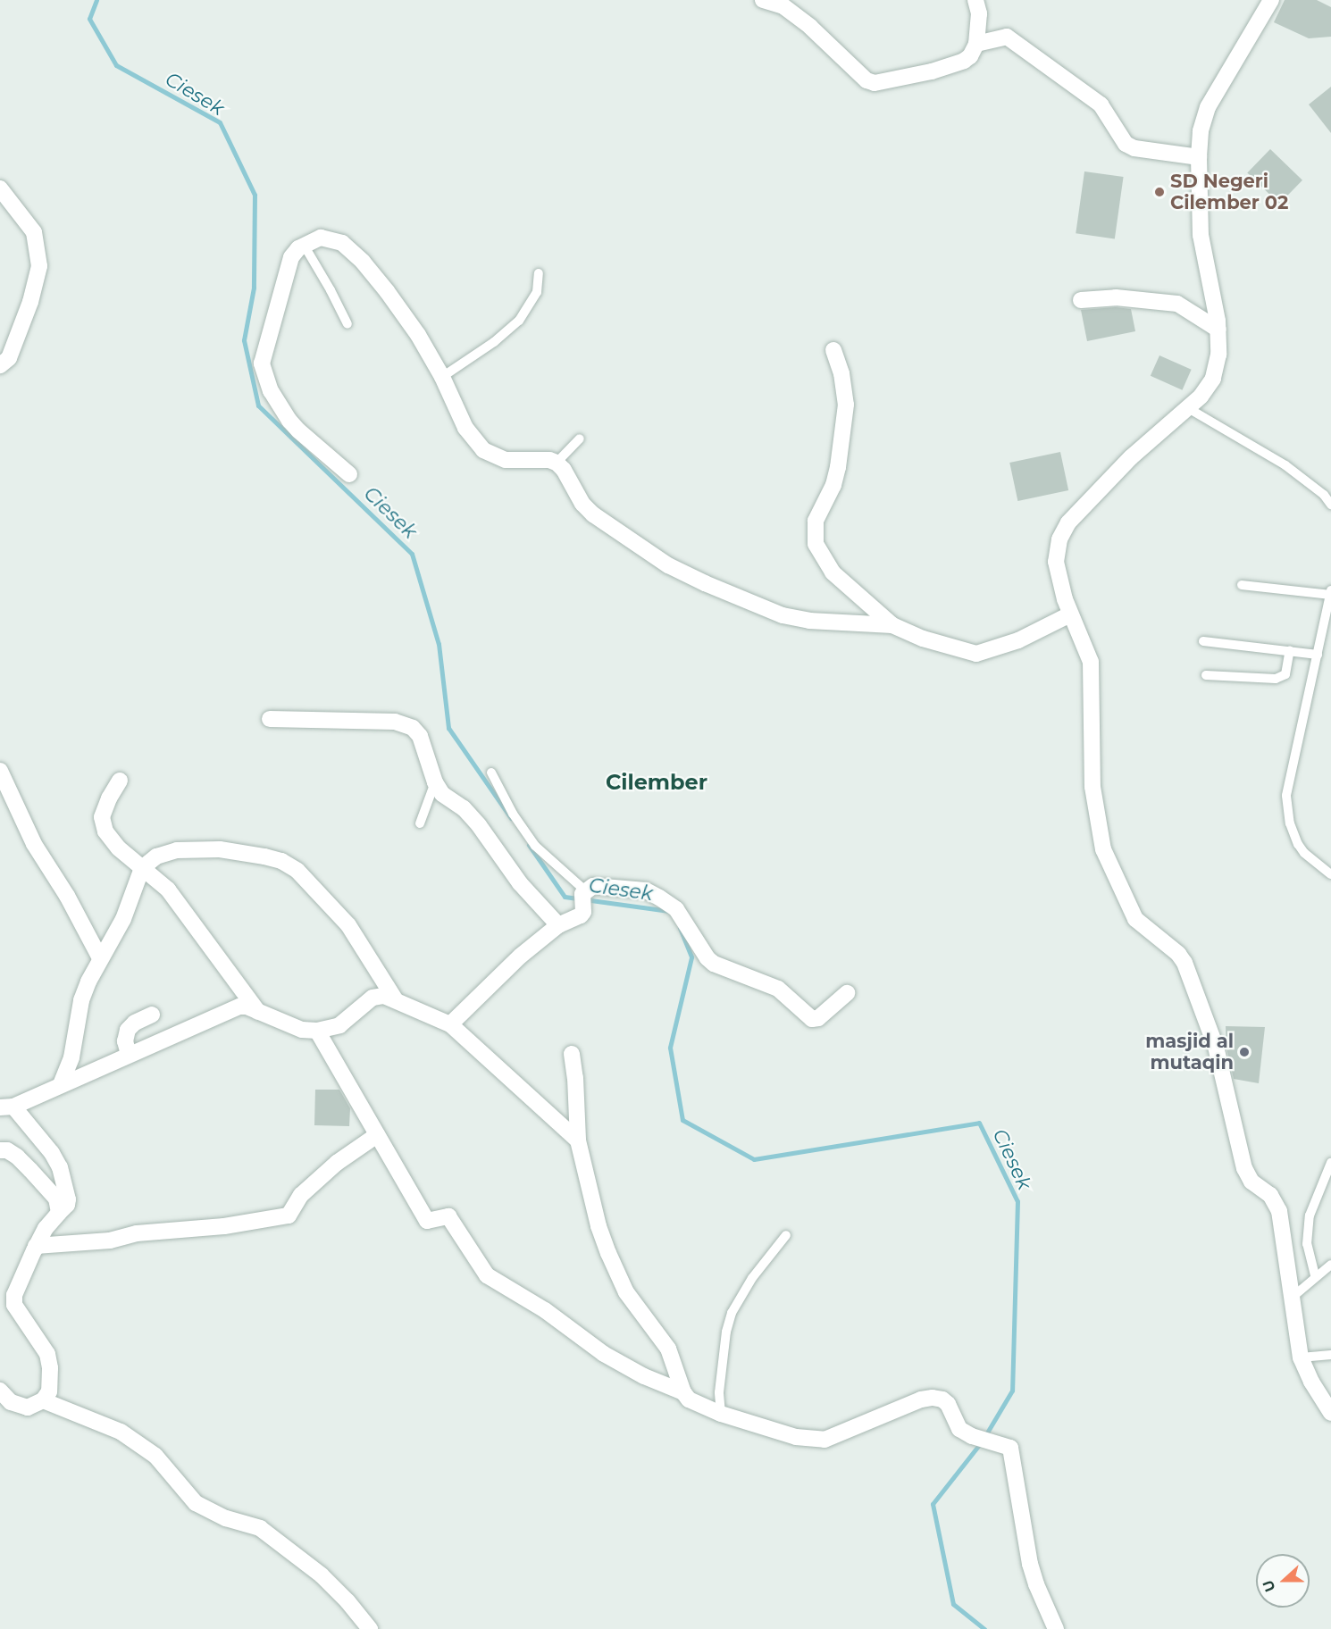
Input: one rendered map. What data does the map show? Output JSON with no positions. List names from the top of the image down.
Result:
{
  "districts": ["Cilember"],
  "water": ["Ciesek"],
  "places": ["SD Negeri Cilember 02", "masjid al mutaqin"],
  "north": "left"
}
